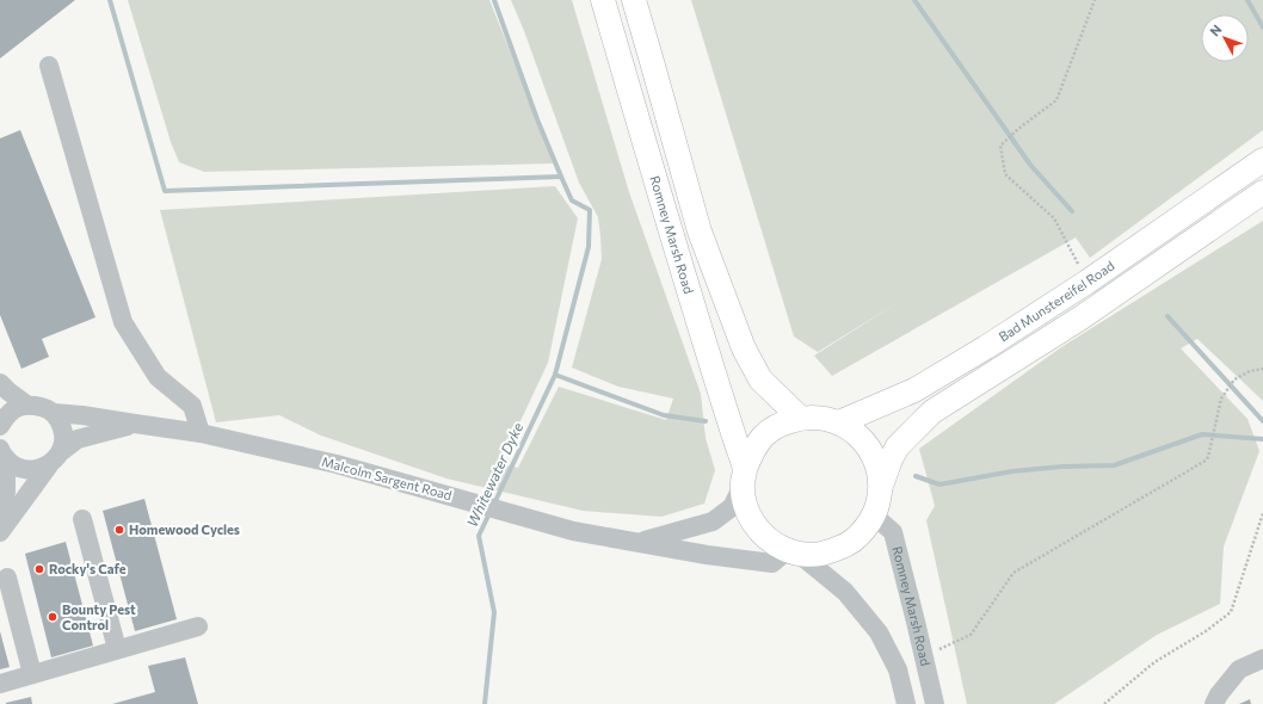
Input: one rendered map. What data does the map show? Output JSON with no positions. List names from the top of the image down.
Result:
{
  "streets": {
    "main road": ["Romney Marsh Road", "Bad Munstereifel Road"],
    "street": ["Malcolm Sargent Road"]
  },
  "crossings": [
    ["Romney Marsh Road", "Bad Munstereifel Road"],
    ["Romney Marsh Road", "Malcolm Sargent Road"],
    ["Bad Munstereifel Road", "Malcolm Sargent Road"]
  ],
  "water": ["Whitewater Dyke"],
  "places": ["Homewood Cycles", "Rocky's Cafe", "Bounty Pest Control"],
  "north": "top left"
}
